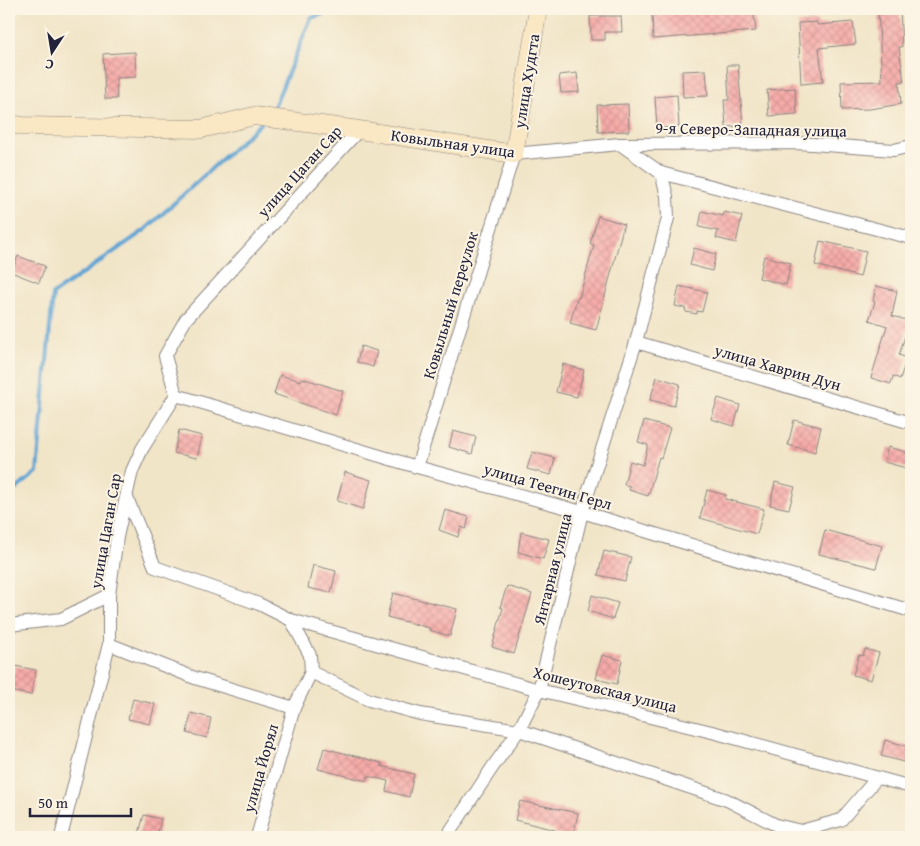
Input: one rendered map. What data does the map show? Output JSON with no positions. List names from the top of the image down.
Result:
{
  "streets": {
    "street": [
      "улица Худгта",
      "9-я Северо-Западная улица",
      "Ковыльная улица",
      "улица Цаган Сар",
      "Ковыльный переулок",
      "улица Хаврин Дун",
      "улица Теегин Герл",
      "Янтарная улица",
      "Хошеутовская улица",
      "улица Йорял"
    ]
  },
  "crossings": [
    ["улица Худгта", "Ковыльная улица"],
    ["улица Худгта", "Ковыльный переулок"],
    ["9-я Северо-Западная улица", "Ковыльная улица"],
    ["Ковыльная улица", "улица Цаган Сар"],
    ["Ковыльная улица", "Ковыльный переулок"],
    ["улица Цаган Сар", "улица Теегин Герл"],
    ["улица Цаган Сар", "Хошеутовская улица"],
    ["Ковыльный переулок", "улица Теегин Герл"],
    ["улица Хаврин Дун", "Янтарная улица"],
    ["улица Теегин Герл", "Янтарная улица"],
    ["Янтарная улица", "Хошеутовская улица"]
  ],
  "scale_bar": "50 m",
  "north": "bottom"
}
